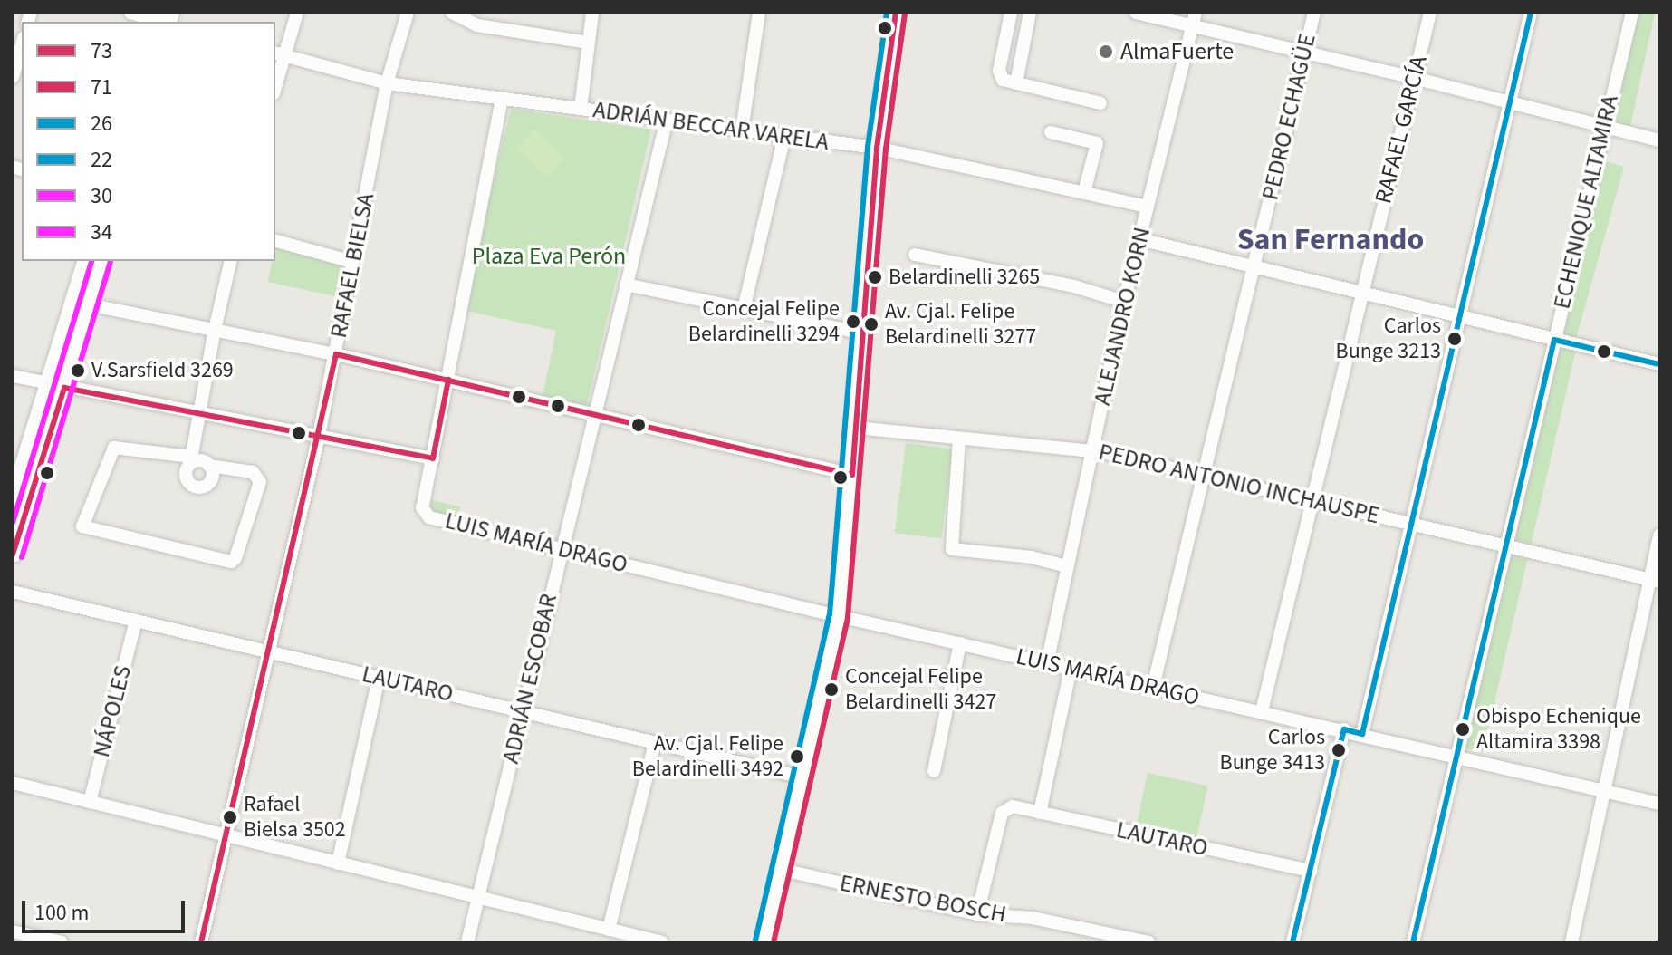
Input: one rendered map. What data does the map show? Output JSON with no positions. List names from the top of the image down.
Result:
{
  "streets": {
    "street": [
      "PEDRO ECHAGÜE",
      "ADRIÁN BECCAR VARELA",
      "RAFAEL GARCÍA",
      "ECHENIQUE ALTAMIRA",
      "RAFAEL BIELSA",
      "ALEJANDRO KORN",
      "PEDRO ANTONIO INCHAUSPE",
      "LUIS MARÍA DRAGO",
      "ADRIÁN ESCOBAR",
      "LAUTARO",
      "NÁPOLES",
      "ERNESTO BOSCH"
    ]
  },
  "crossings": [
    ["PEDRO ECHAGÜE", "PEDRO ANTONIO INCHAUSPE"],
    ["PEDRO ECHAGÜE", "LUIS MARÍA DRAGO"],
    ["ADRIÁN BECCAR VARELA", "RAFAEL BIELSA"],
    ["ADRIÁN BECCAR VARELA", "ALEJANDRO KORN"],
    ["ADRIÁN BECCAR VARELA", "ADRIÁN ESCOBAR"],
    ["RAFAEL GARCÍA", "PEDRO ANTONIO INCHAUSPE"],
    ["RAFAEL GARCÍA", "LUIS MARÍA DRAGO"],
    ["ECHENIQUE ALTAMIRA", "PEDRO ANTONIO INCHAUSPE"],
    ["ECHENIQUE ALTAMIRA", "LUIS MARÍA DRAGO"],
    ["RAFAEL BIELSA", "LAUTARO"],
    ["ALEJANDRO KORN", "PEDRO ANTONIO INCHAUSPE"],
    ["ALEJANDRO KORN", "LUIS MARÍA DRAGO"],
    ["LUIS MARÍA DRAGO", "ADRIÁN ESCOBAR"],
    ["ADRIÁN ESCOBAR", "LAUTARO"],
    ["LAUTARO", "NÁPOLES"],
    ["LAUTARO", "ERNESTO BOSCH"]
  ],
  "districts": ["San Fernando"],
  "parks": ["Plaza Eva Perón"],
  "places": [
    "AlmaFuerte",
    "Belardinelli 3265",
    "Concejal Felipe Belardinelli 3294",
    "Av. Cjal. Felipe Belardinelli 3277",
    "Carlos Bunge 3213",
    "V.Sarsfield 3269",
    "Concejal Felipe Belardinelli 3427",
    "Obispo Echenique Altamira 3398",
    "Carlos Bunge 3413",
    "Av. Cjal. Felipe Belardinelli 3492",
    "Rafael Bielsa 3502"
  ],
  "lines": [
    "transit line 73",
    "transit line 26",
    "transit line 22",
    "transit line 71",
    "transit line 34",
    "transit line 30"
  ],
  "legend": [
    "73",
    "71",
    "26",
    "22",
    "30",
    "34"
  ],
  "scale_bar": "100 m"
}
